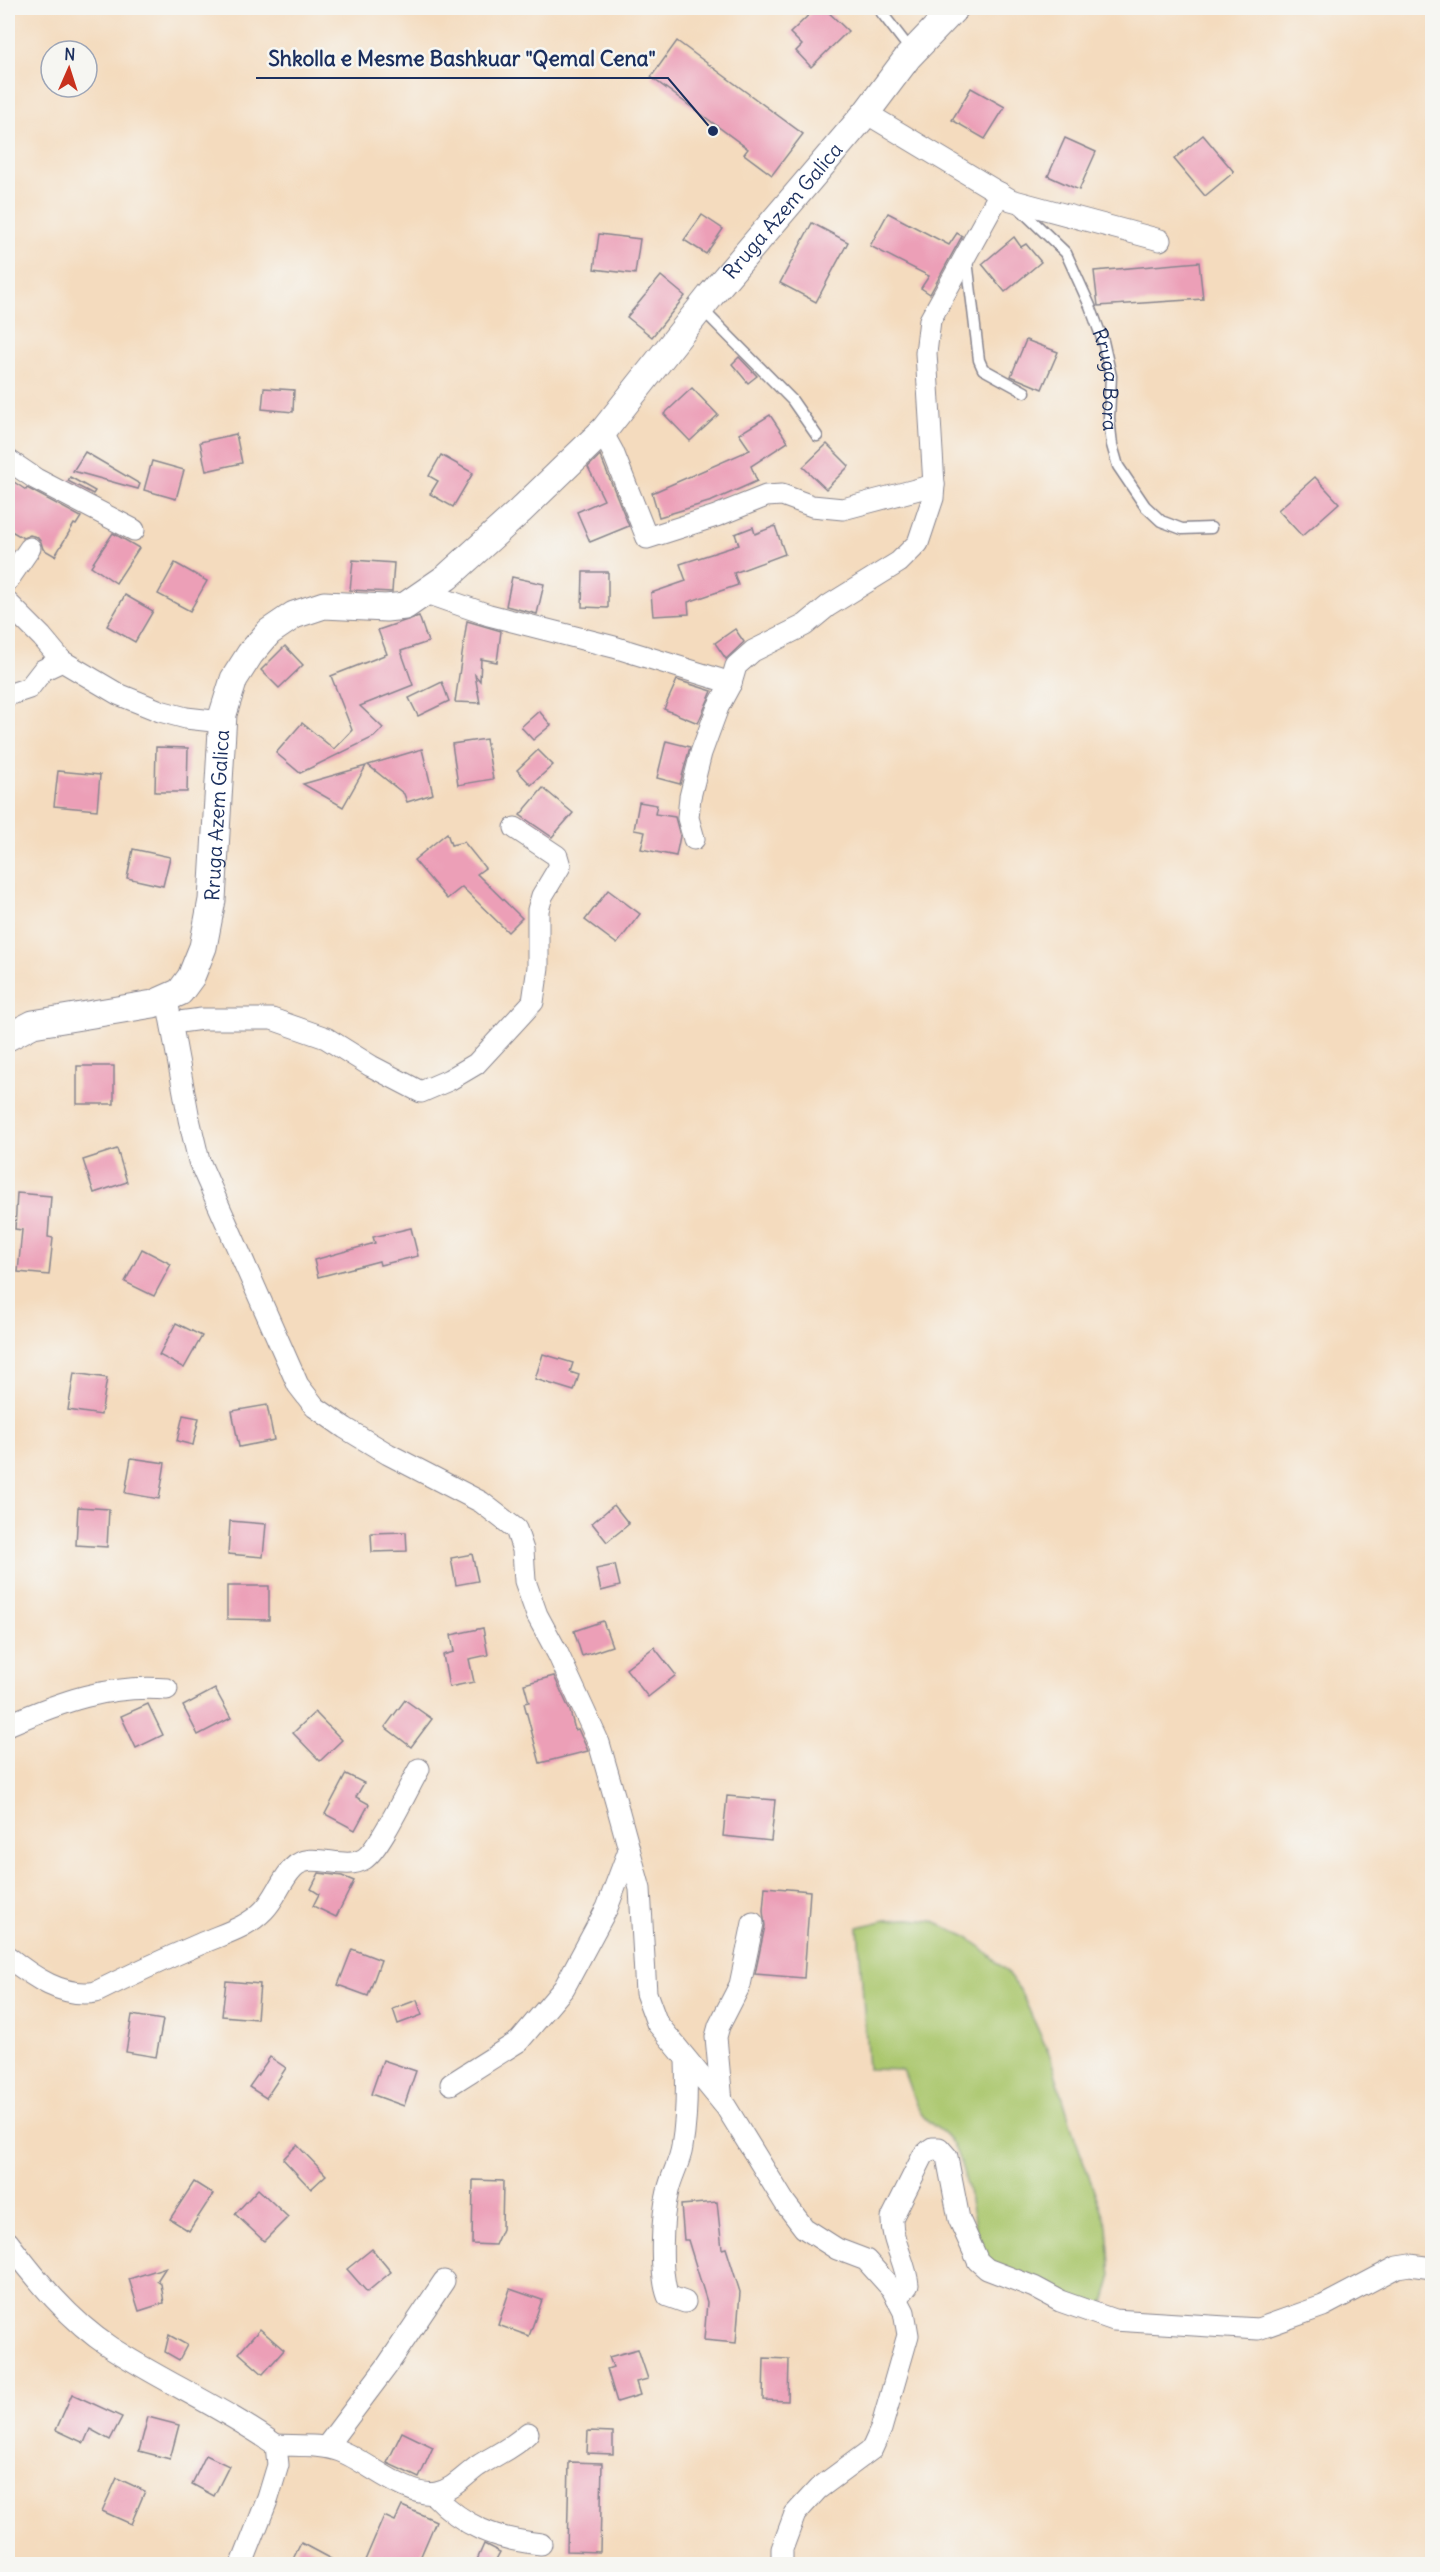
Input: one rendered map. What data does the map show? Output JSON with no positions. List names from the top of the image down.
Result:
{
  "streets": {
    "street": ["Rruga Azem Galica", "Rruga Bora"]
  },
  "crossings": [
    ["Rruga Azem Galica", "Rruga Bora"]
  ],
  "places": ["Shkolla e Mesme Bashkuar \"Qemal Cena\""],
  "north": "top"
}
